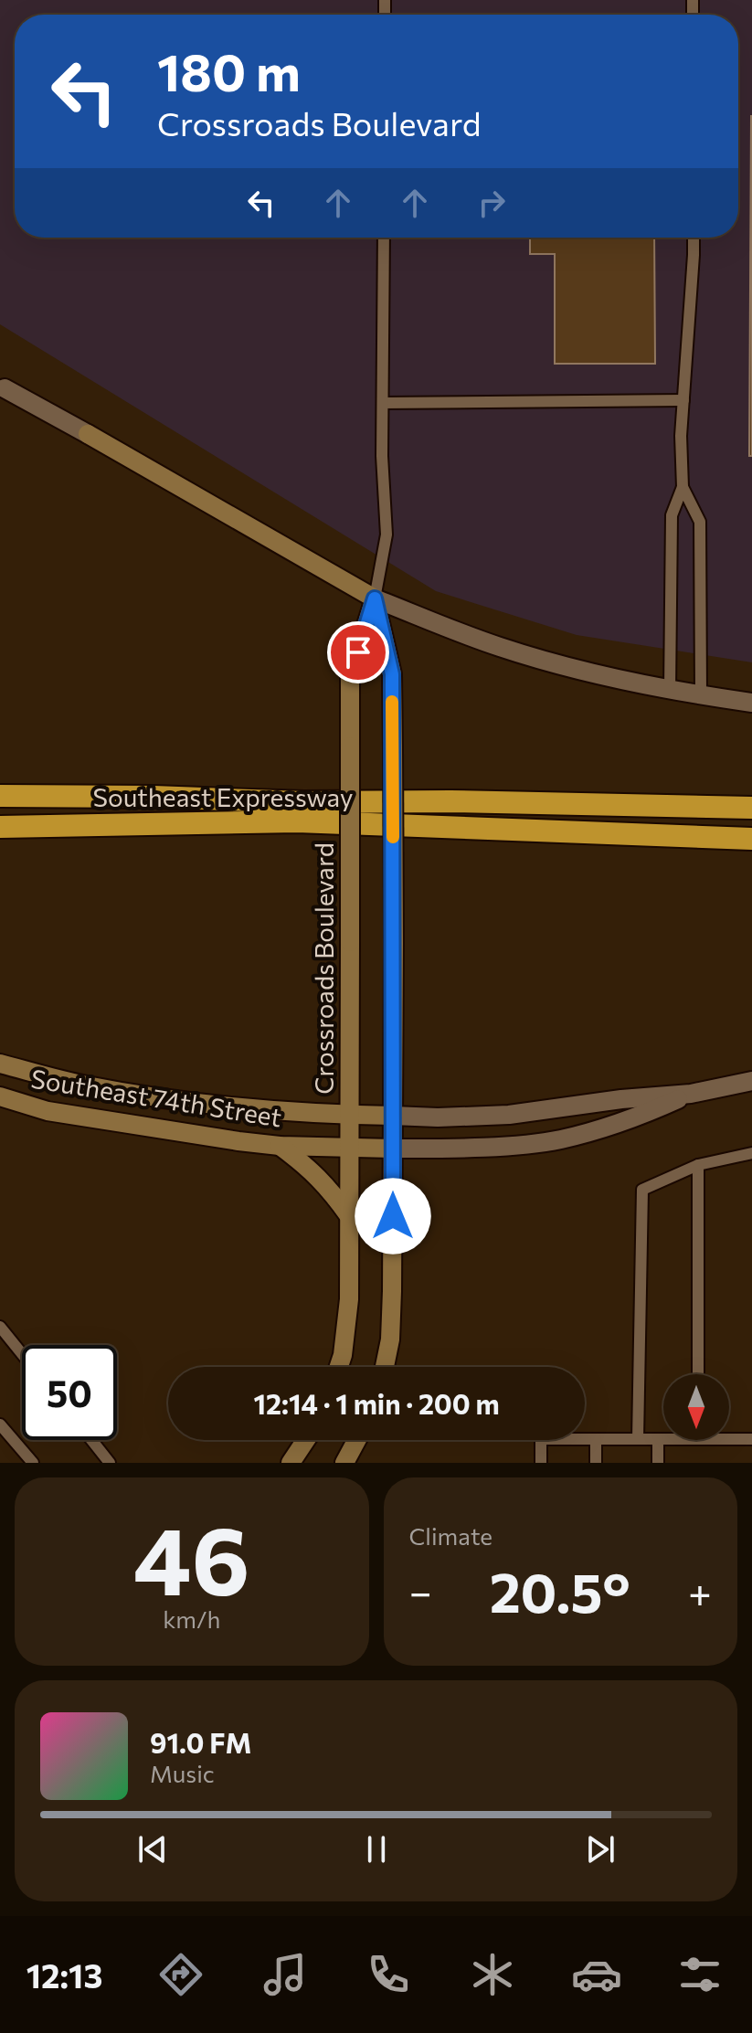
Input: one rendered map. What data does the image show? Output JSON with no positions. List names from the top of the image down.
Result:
{
  "streets": {
    "highway": ["Southeast Expressway"],
    "main road": ["Crossroads Boulevard", "Southeast 74th Street"]
  },
  "crossings": [
    ["Crossroads Boulevard", "Southeast 74th Street"]
  ],
  "north": "bottom",
  "page": {
    "turn": ["180 m", "Crossroads Boulevard"],
    "limit": "50",
    "trip": "12:14 · 1 min · 200 m",
    "tile": [
      ["46", "km/h"],
      "Climate"
    ],
    "heat": ["−", "20.5°", "+"],
    "song": ["91.0 FM", "Music"],
    "tabs": "12:13"
  }
}
